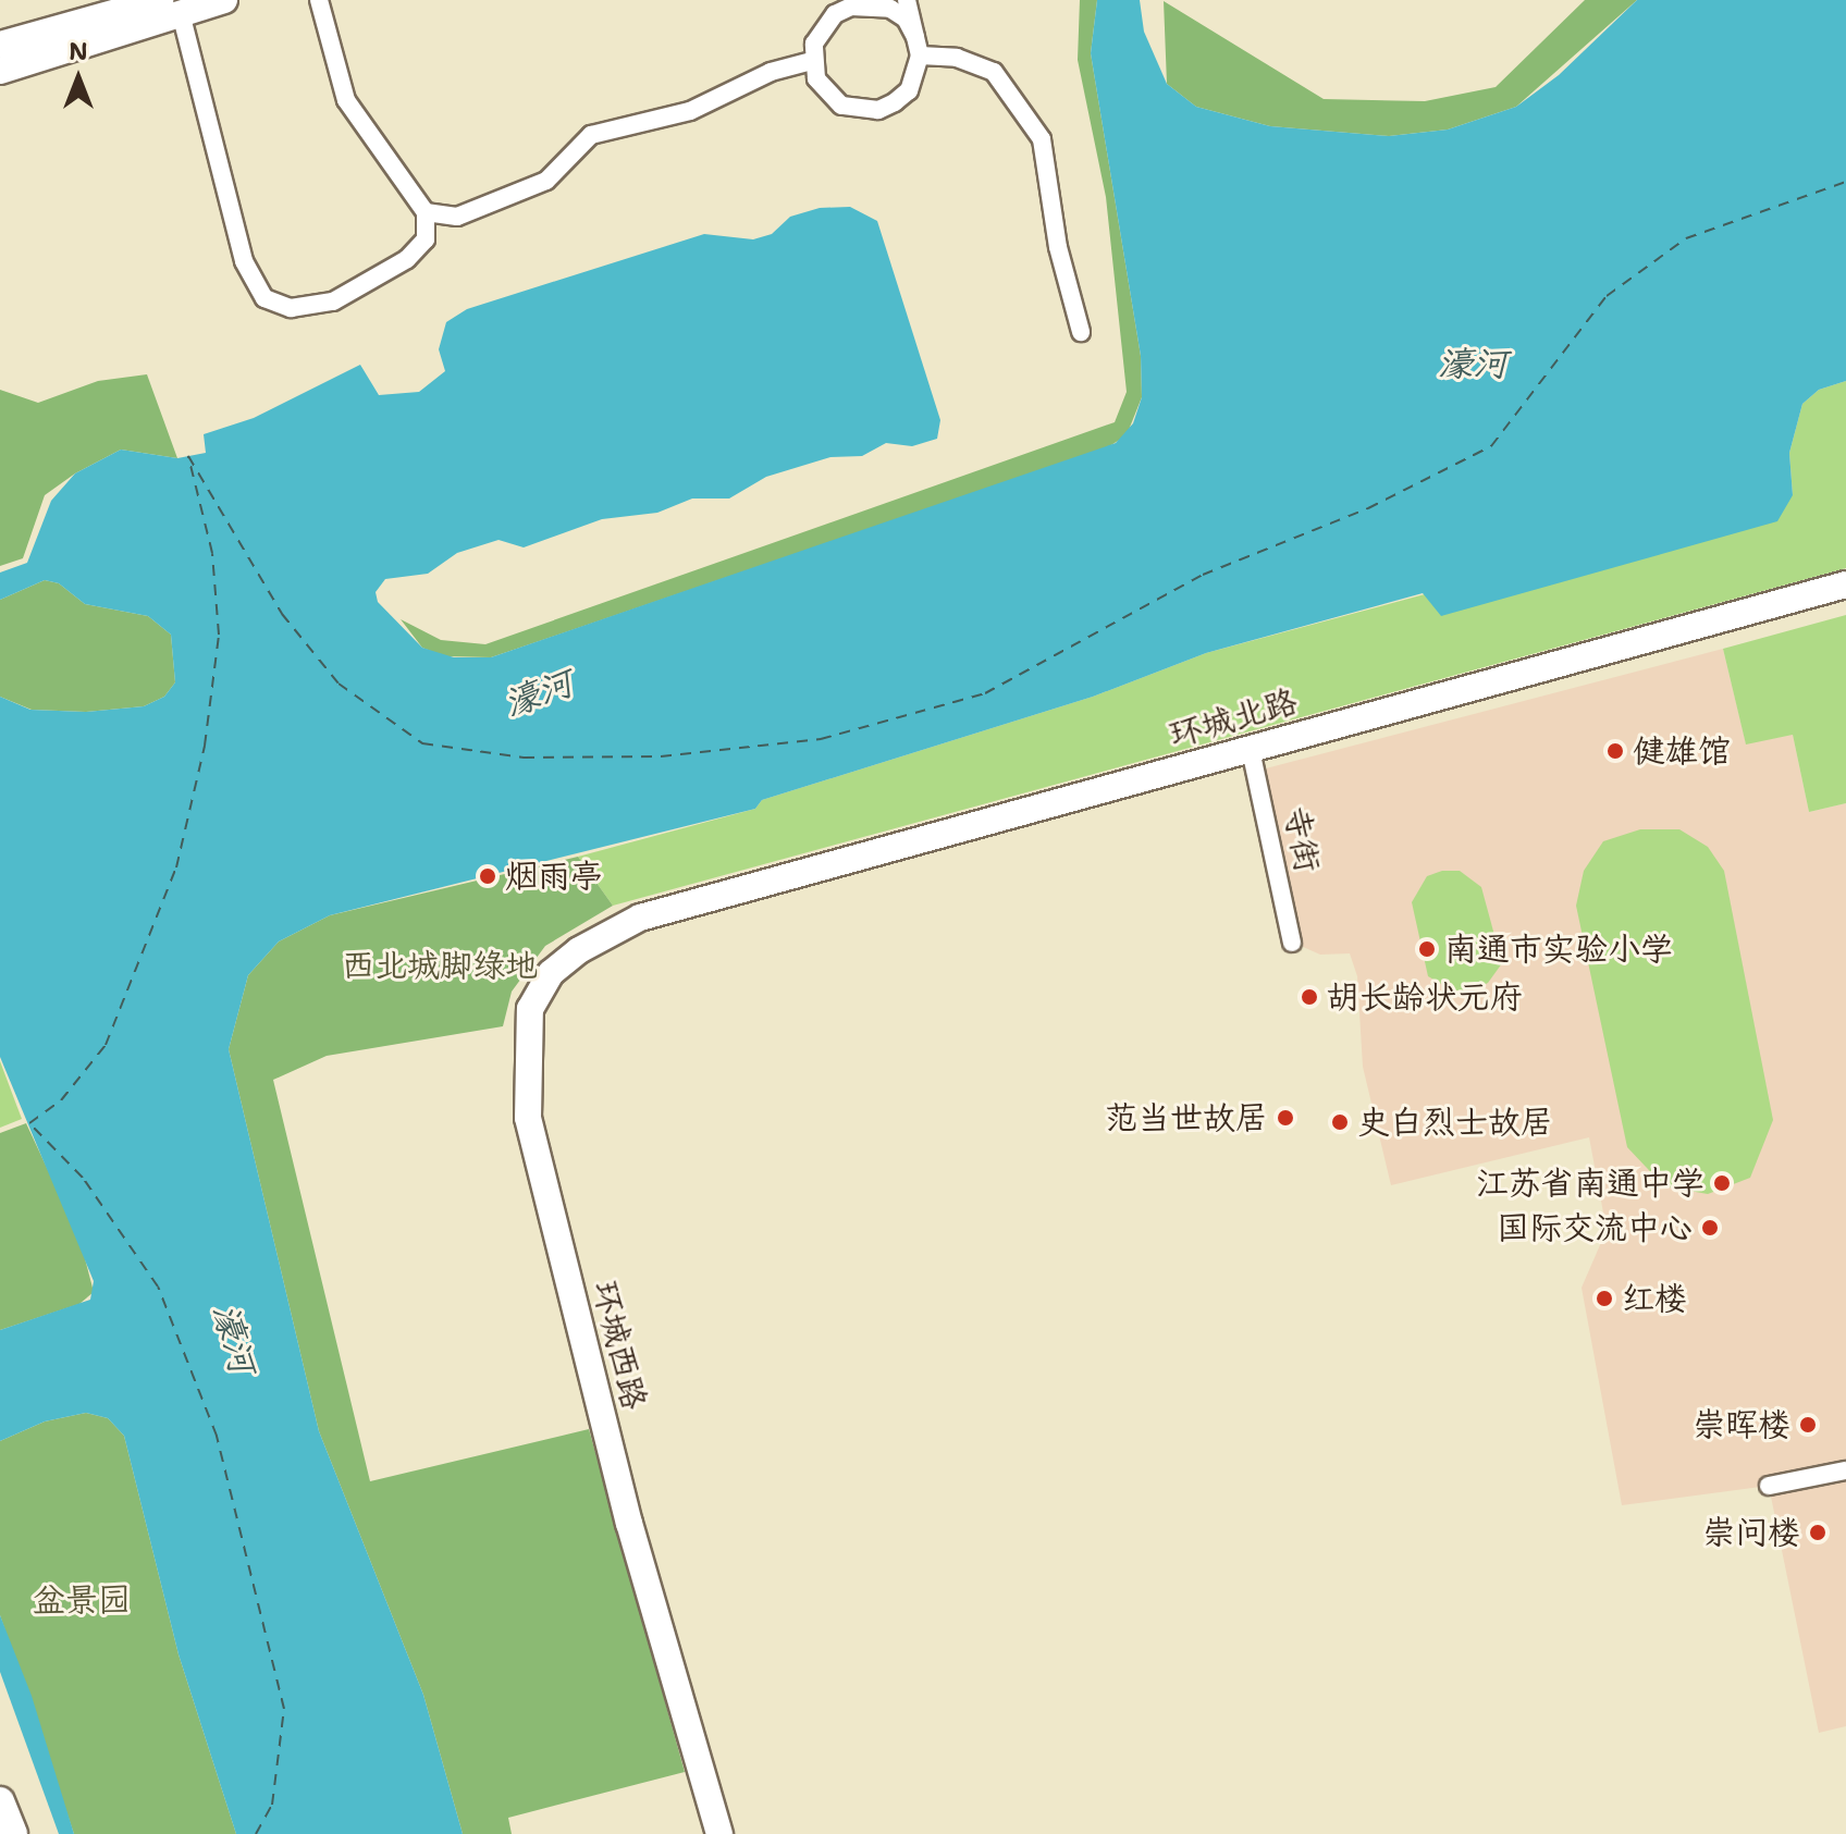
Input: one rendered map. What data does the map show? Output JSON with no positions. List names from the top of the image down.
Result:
{
  "streets": {
    "street": ["环城北路", "寺街", "环城西路"]
  },
  "crossings": [
    ["环城北路", "寺街"],
    ["环城北路", "环城西路"]
  ],
  "water": ["濠河"],
  "parks": ["西北城脚绿地", "盆景园"],
  "places": [
    "健雄馆",
    "烟雨亭",
    "南通市实验小学",
    "胡长龄状元府",
    "范当世故居",
    "史白烈士故居",
    "江苏省南通中学",
    "国际交流中心",
    "红楼",
    "崇晖楼",
    "崇问楼"
  ],
  "north": "top"
}
